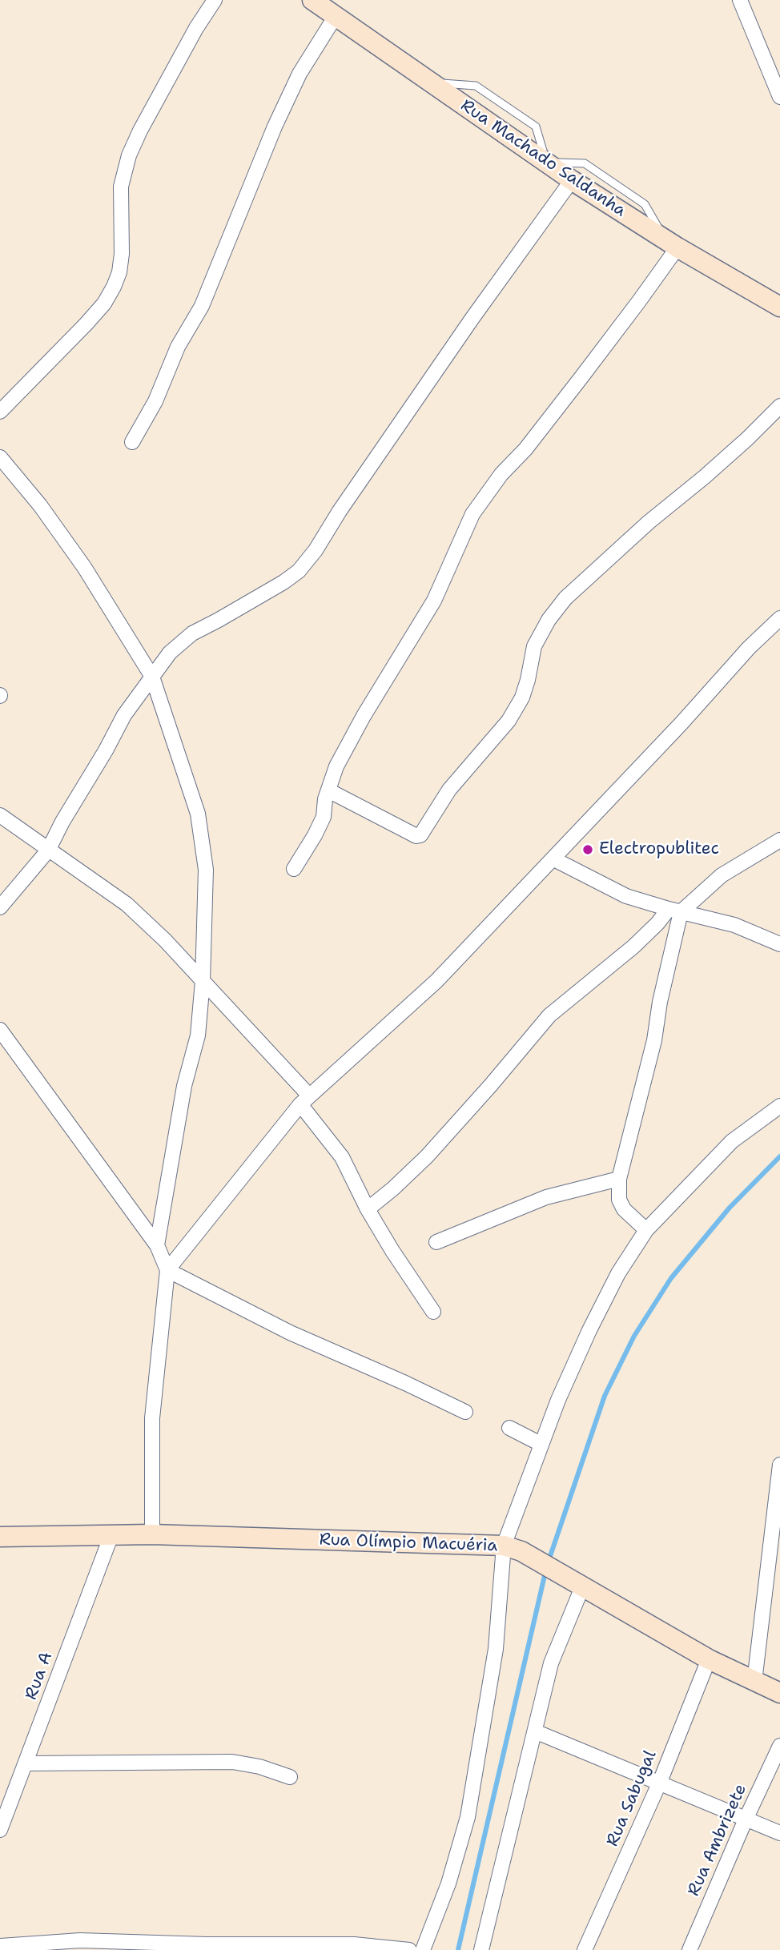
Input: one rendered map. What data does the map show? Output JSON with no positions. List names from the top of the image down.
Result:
{
  "streets": {
    "street": [
      "Rua Machado Saldanha",
      "Rua Olímpio Macuéria",
      "Rua A",
      "Rua Sabugal",
      "Rua Ambrizete"
    ]
  },
  "crossings": [
    ["Rua Olímpio Macuéria", "Rua A"],
    ["Rua Olímpio Macuéria", "Rua Sabugal"]
  ],
  "places": ["Electropublitec"]
}
